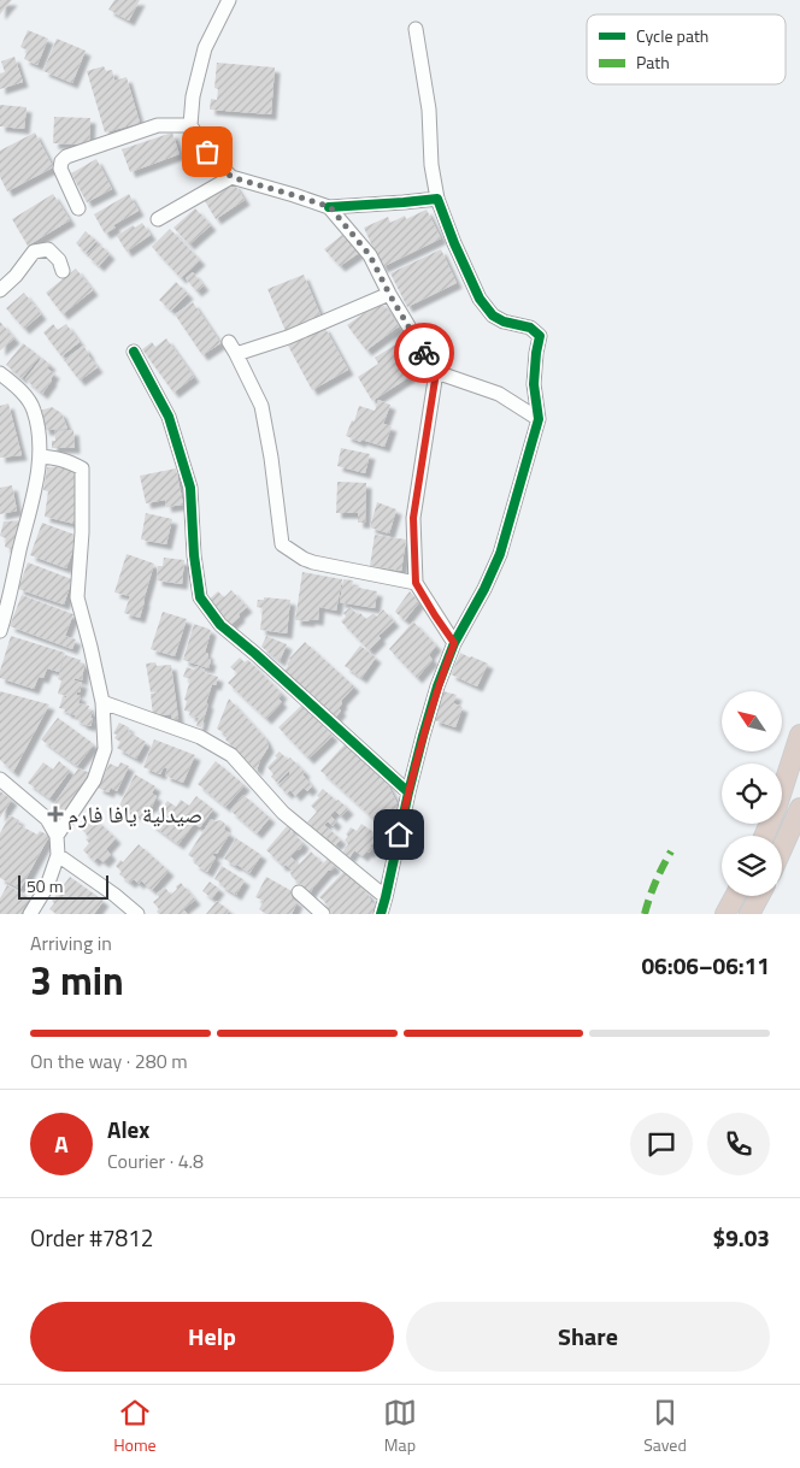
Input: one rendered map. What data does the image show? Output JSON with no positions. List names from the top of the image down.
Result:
{
  "places": {
    "health": ["صيدلية يافا فارم"]
  },
  "legend": ["Cycle path", "Path"],
  "scale_bar": "50 m",
  "north": "top left",
  "page": {
    "scale": "50 m",
    "heading": ["3 min", "Arriving in", "06:06–06:11"],
    "panel": [
      "Alex",
      "Courier · 4.8",
      "Order #7812",
      "$9.03"
    ],
    "bar": "On the way · 280 m",
    "round": "A",
    "buttons": ["Help", "Share"],
    "tabs": ["Home", "Map", "Saved"]
  }
}
